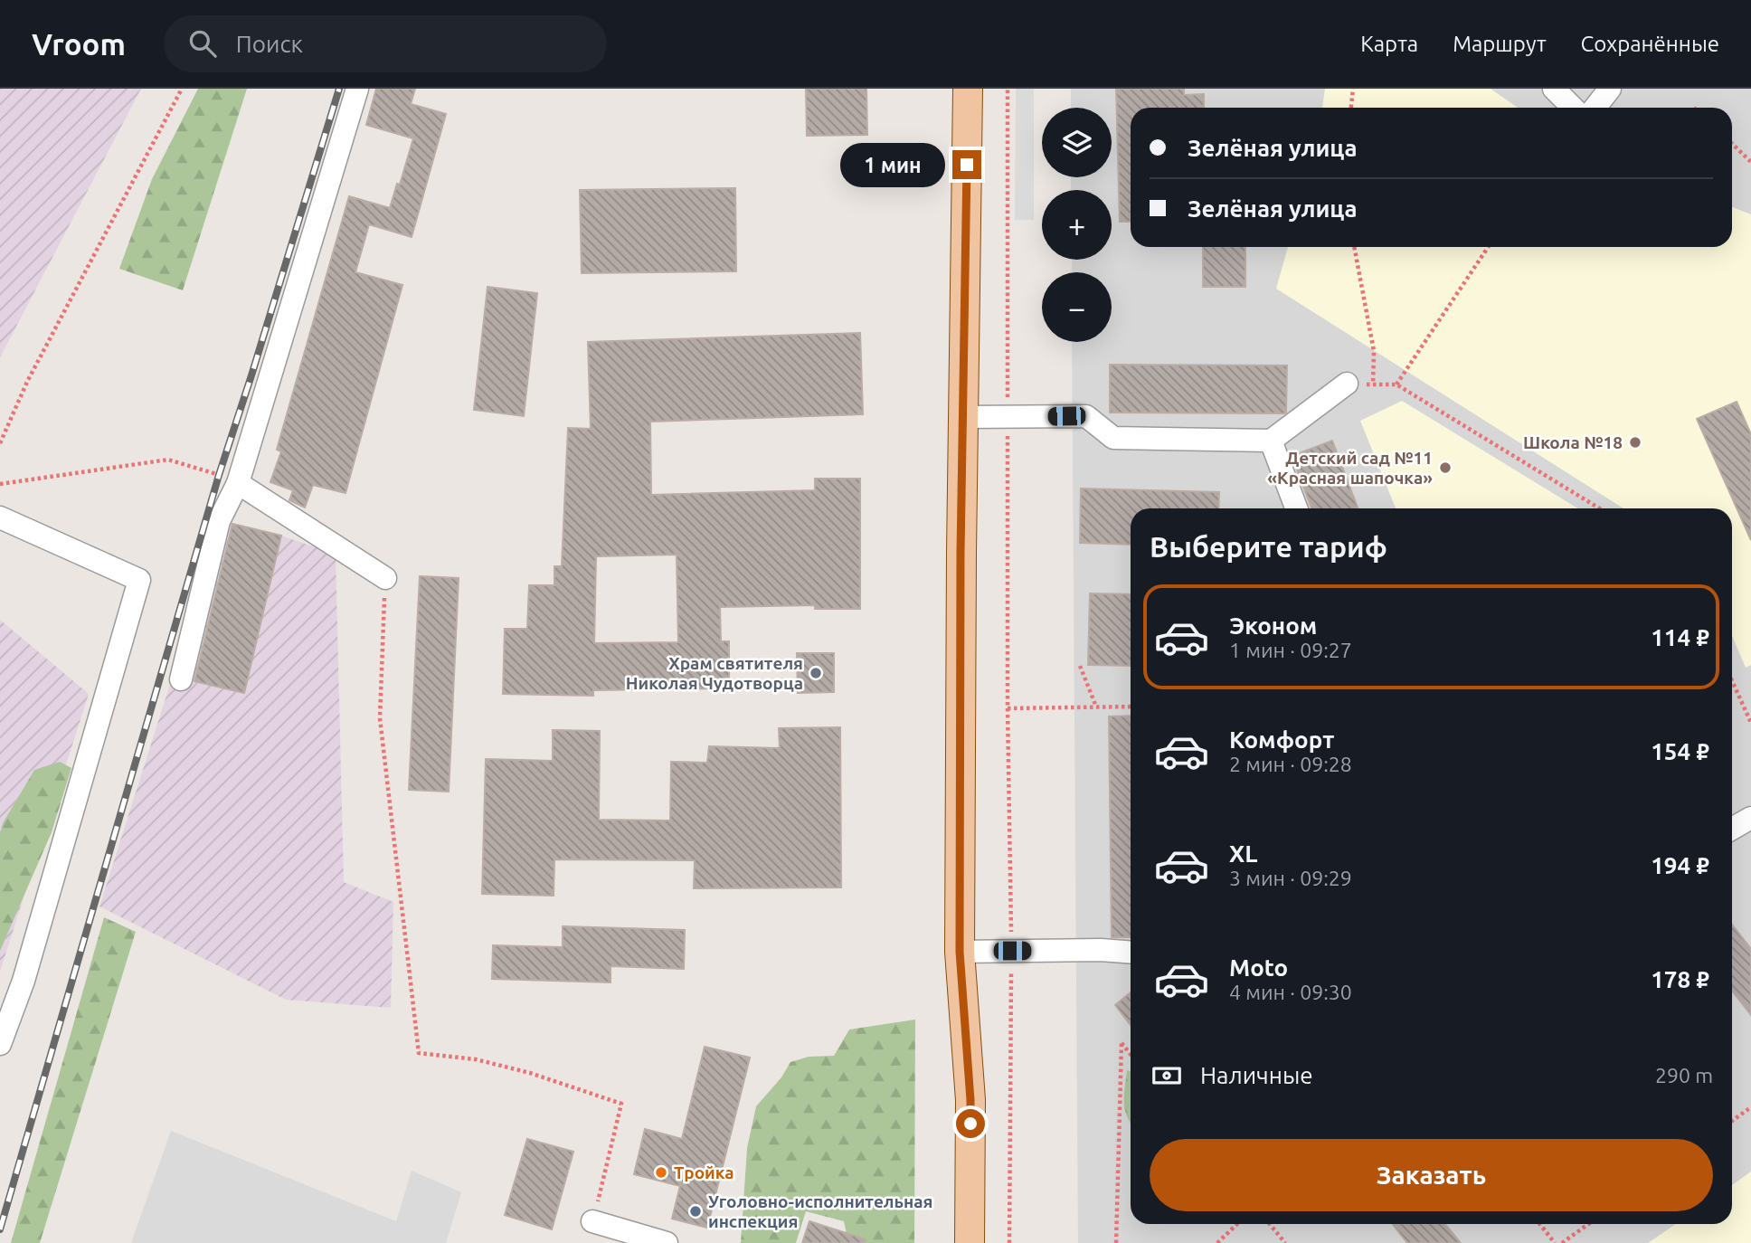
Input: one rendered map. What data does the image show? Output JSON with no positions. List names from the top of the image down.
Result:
{
  "places": [
    "Школа №18",
    "Детский сад №11 «Красная шапочка»",
    "Храм святителя Николая Чудотворца",
    "Тройка",
    "Уголовно-исполнительная инспекция"
  ],
  "page": {
    "header": "Vroom",
    "search": "Поиск",
    "nav": ["Карта", "Маршрут", "Сохранённые"],
    "map_buttons": ["+", "−"],
    "banner": ["Зелёная улица", "Зелёная улица"],
    "bubble": "1 мин",
    "heading": "Выберите тариф",
    "list": [
      {
        "name": "Эконом",
        "note": "1 мин · 09:27",
        "value": "114 ₽"
      },
      {
        "name": "Комфорт",
        "note": "2 мин · 09:28",
        "value": "154 ₽"
      },
      {
        "name": "XL",
        "note": "3 мин · 09:29",
        "value": "194 ₽"
      },
      {
        "name": "Moto",
        "note": "4 мин · 09:30",
        "value": "178 ₽"
      }
    ],
    "pay": ["Наличные", "290 m"],
    "buttons": "Заказать"
  }
}
